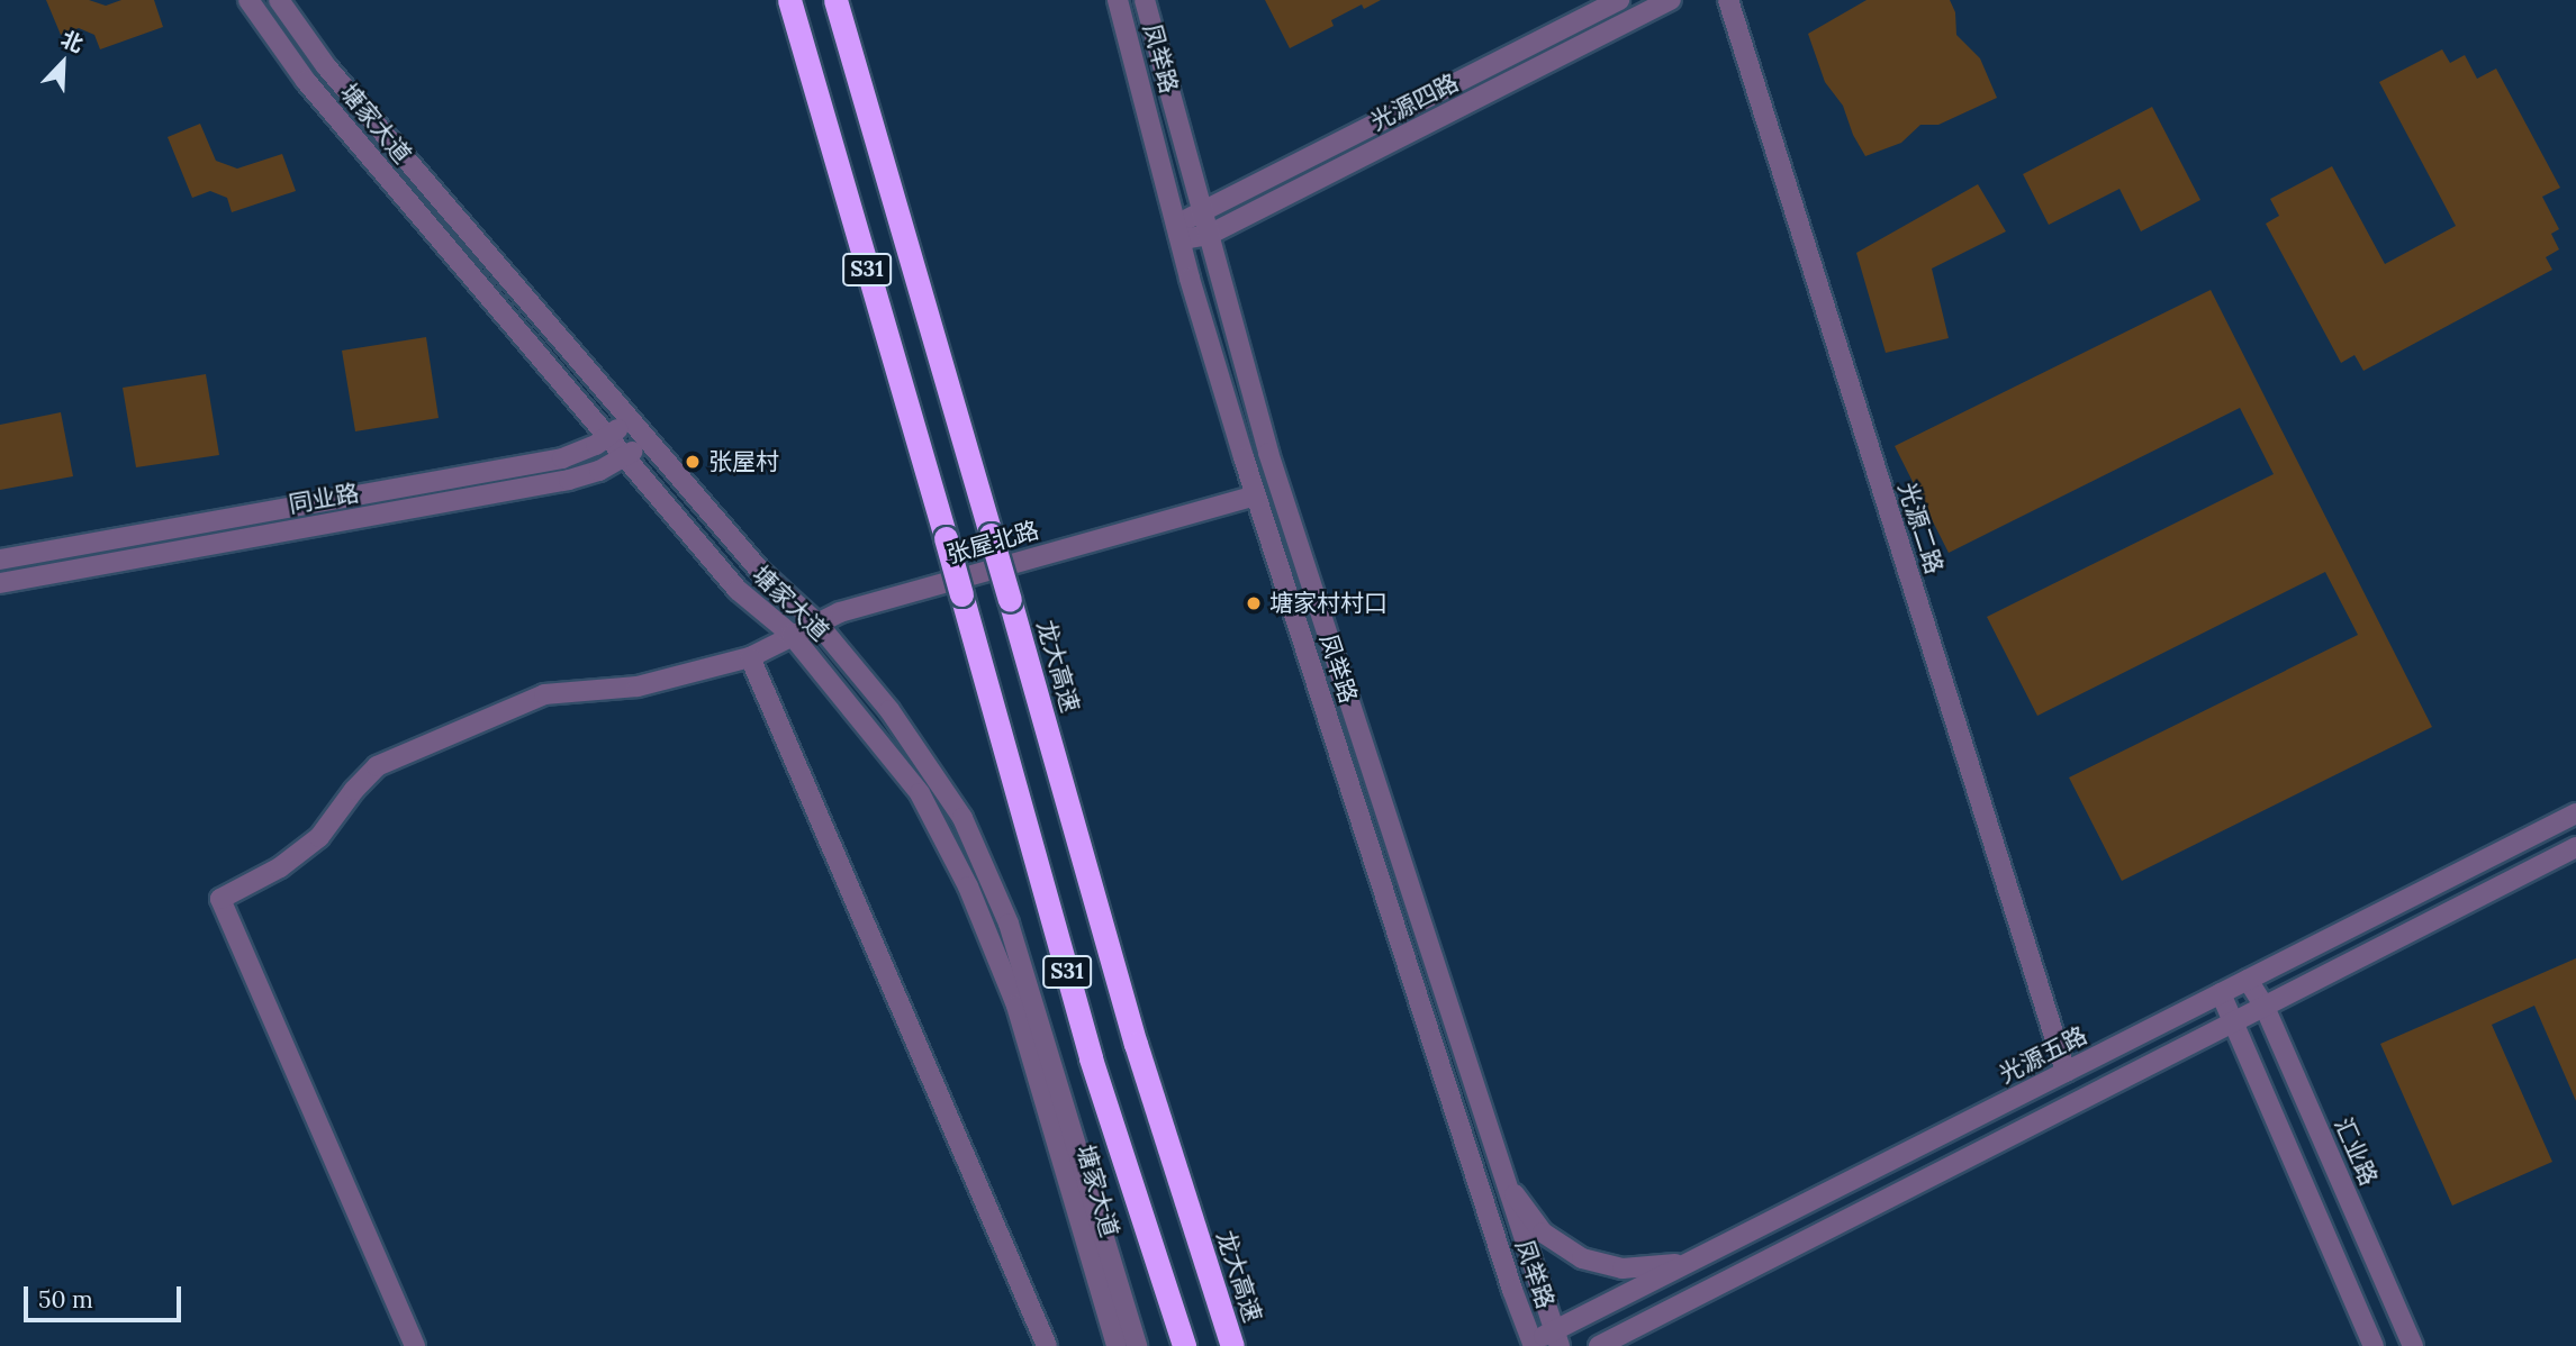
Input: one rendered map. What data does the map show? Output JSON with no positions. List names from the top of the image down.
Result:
{
  "streets": {
    "highway": ["S31", "龙大高速"],
    "street": [
      "凤举路",
      "光源四路",
      "塘家大道",
      "同业路",
      "光源二路",
      "张屋北路",
      "光源五路",
      "汇业路"
    ]
  },
  "crossings": [
    ["凤举路", "光源四路"],
    ["凤举路", "张屋北路"],
    ["凤举路", "光源五路"],
    ["塘家大道", "同业路"],
    ["塘家大道", "张屋北路"],
    ["光源二路", "光源五路"],
    ["光源五路", "汇业路"]
  ],
  "places": ["张屋村", "塘家村村口"],
  "scale_bar": "50 m",
  "north": "top right"
}
